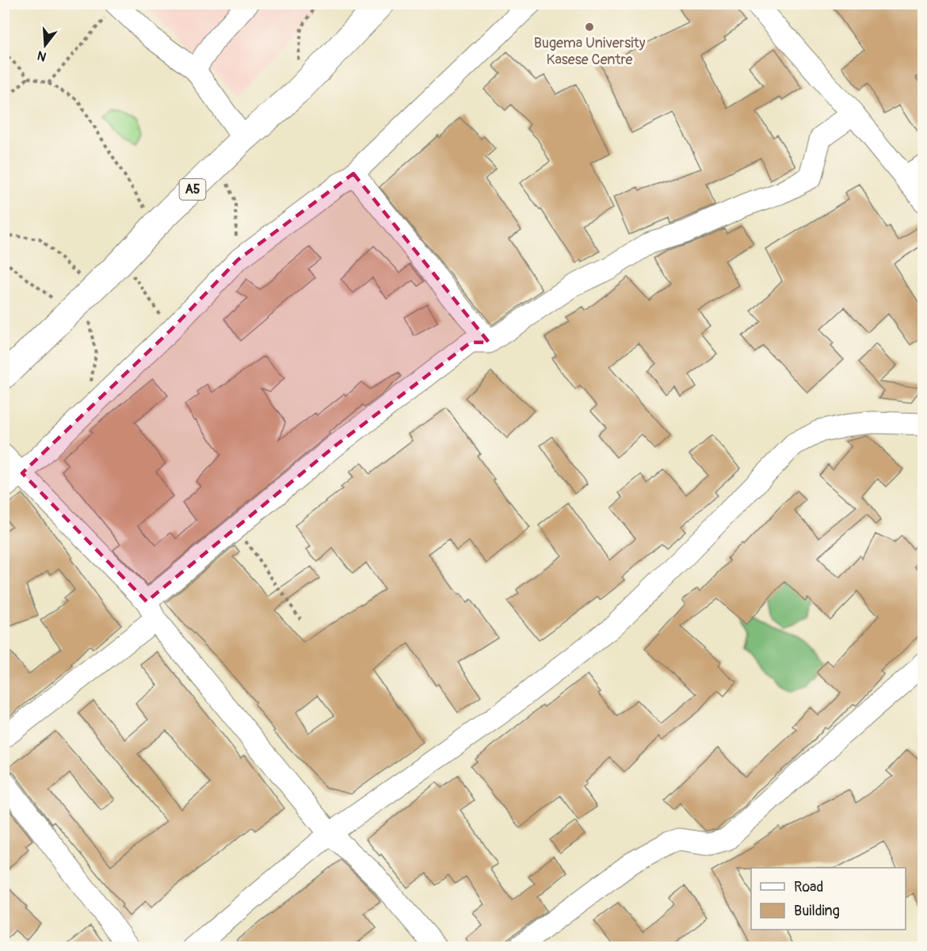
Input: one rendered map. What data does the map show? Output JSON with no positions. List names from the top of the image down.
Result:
{
  "streets": {
    "highway": ["A5"]
  },
  "places": ["Bugema University Kasese Centre"],
  "legend": ["Road", "Building"],
  "north": "bottom"
}
